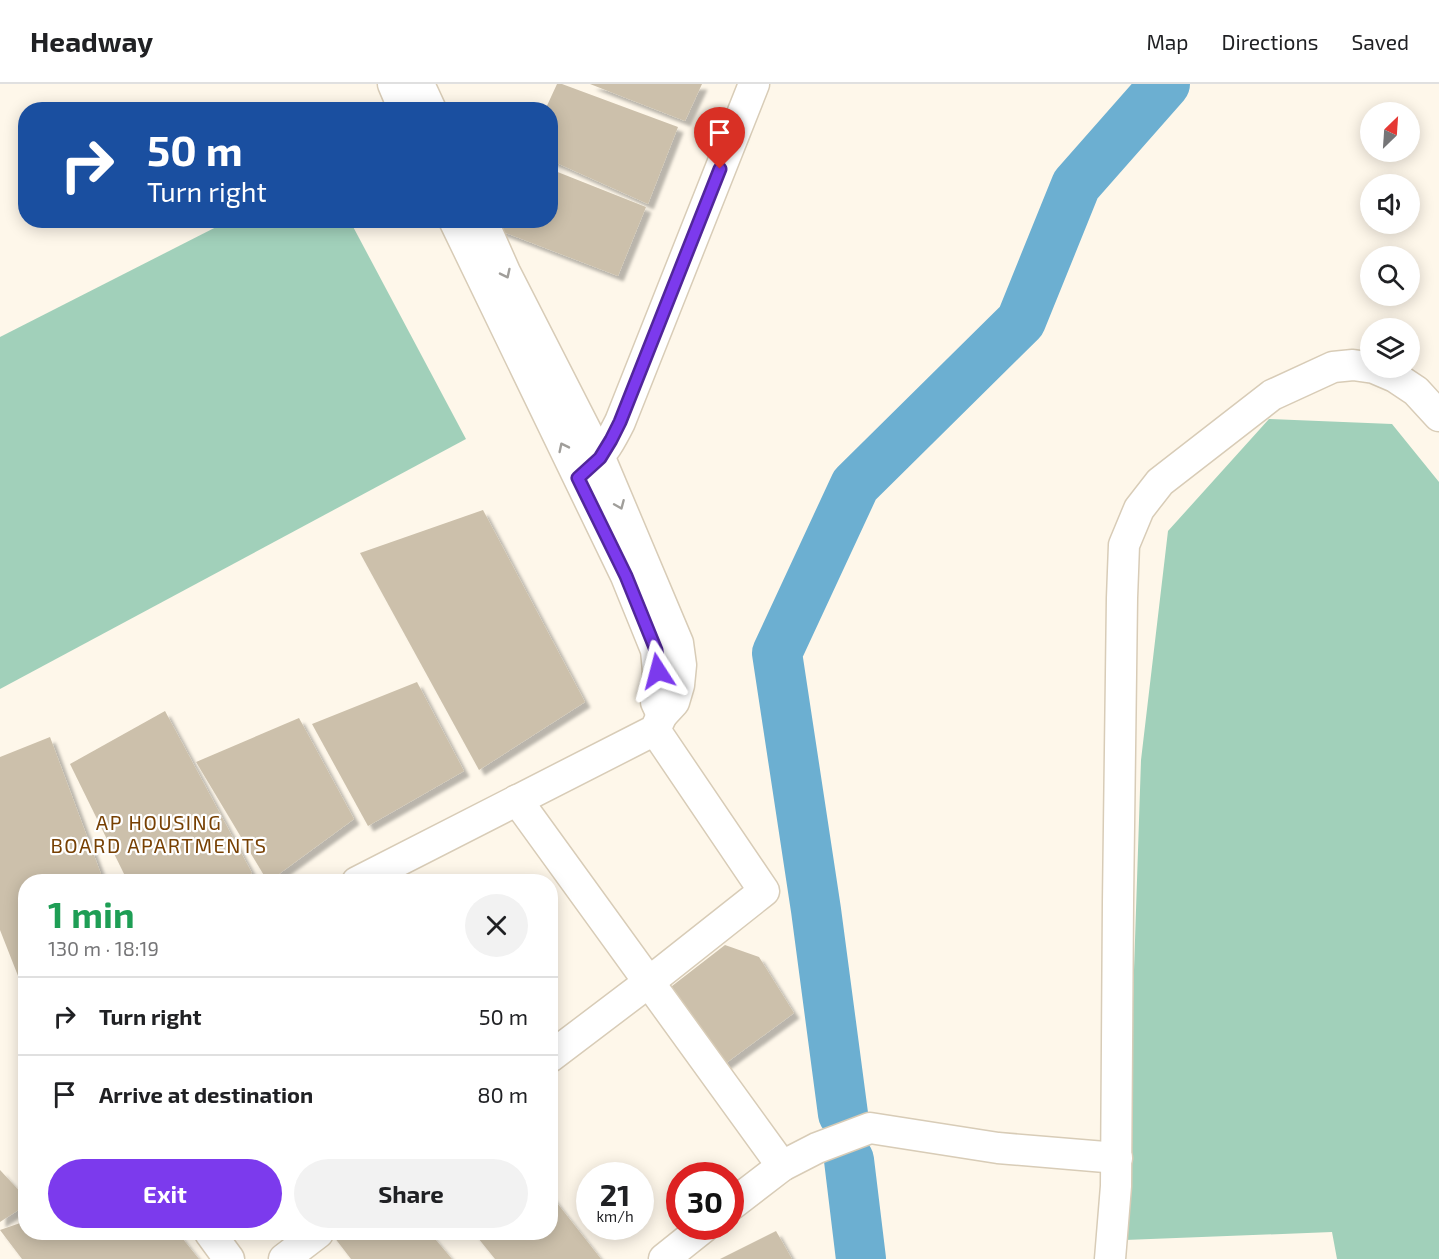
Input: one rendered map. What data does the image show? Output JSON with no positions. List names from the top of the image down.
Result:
{
  "districts": ["AP HOUSING BOARD APARTMENTS"],
  "north": "top right",
  "page": {
    "header": "Headway",
    "nav": ["Map", "Directions", "Saved"],
    "turn": ["50 m", "Turn right"],
    "heading": ["1 min", "130 m · 18:19"],
    "list": [
      {
        "name": "Turn right",
        "value": "50 m"
      },
      {
        "name": "Arrive at destination",
        "value": "80 m"
      }
    ],
    "buttons": ["Exit", "Share"],
    "speed": "21 km/h",
    "limit": "30"
  }
}
